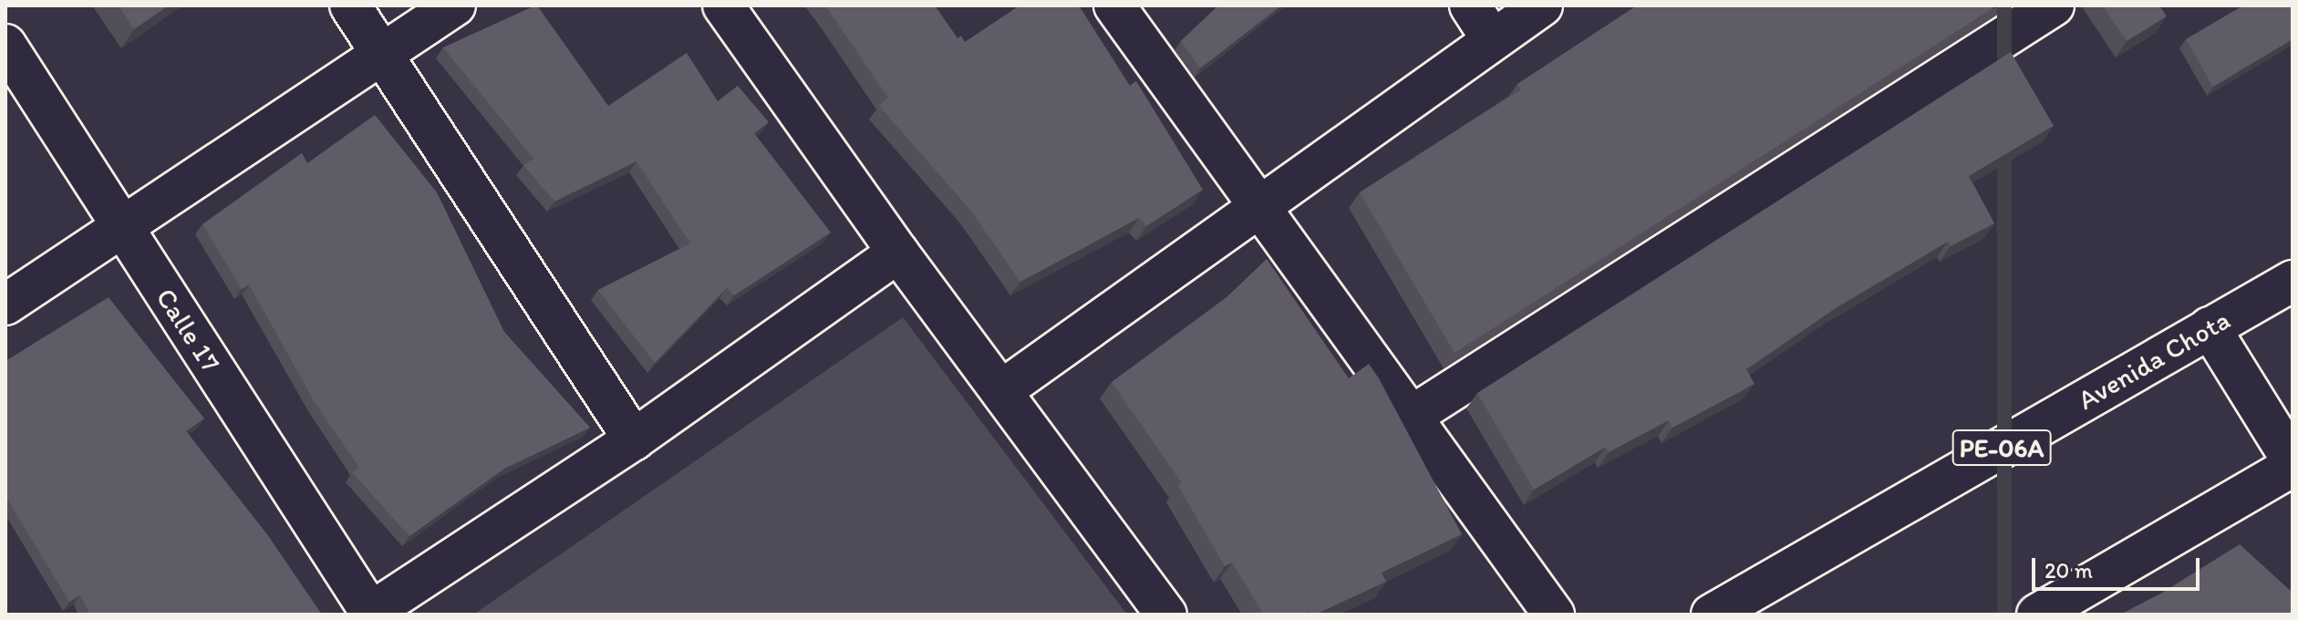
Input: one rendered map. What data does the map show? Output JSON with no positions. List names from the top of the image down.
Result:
{
  "streets": {
    "main road": ["Calle 17", "Avenida Chota", "PE-06A"]
  },
  "scale_bar": "20 m"
}
